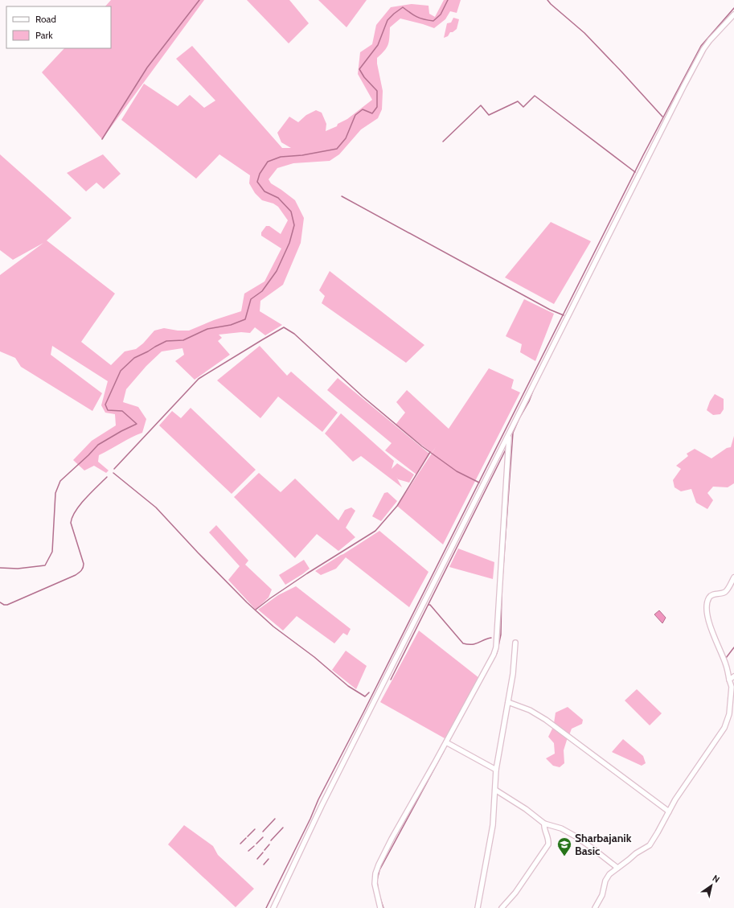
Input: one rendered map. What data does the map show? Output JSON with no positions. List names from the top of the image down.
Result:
{
  "places": {
    "school or university": ["Sharbajanik Basic"]
  },
  "legend": ["Road", "Park"],
  "north": "top right"
}
